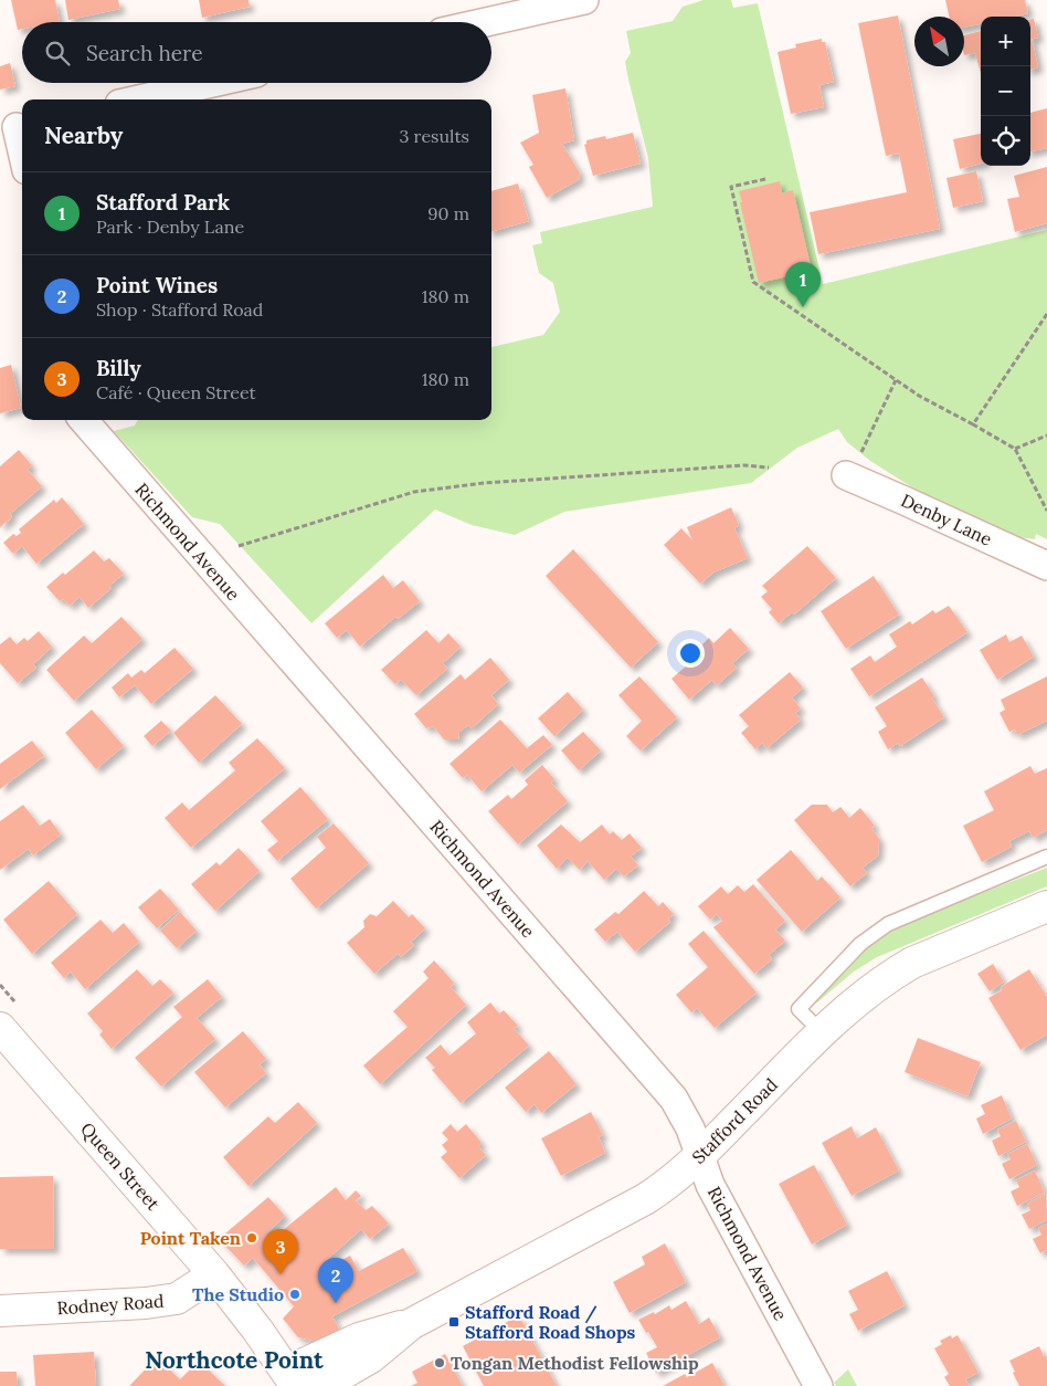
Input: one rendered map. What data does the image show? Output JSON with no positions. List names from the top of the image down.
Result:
{
  "streets": {
    "street": [
      "Denby Lane",
      "Richmond Avenue",
      "Stafford Road",
      "Queen Street",
      "Rodney Road"
    ]
  },
  "crossings": [
    ["Richmond Avenue", "Stafford Road"],
    ["Stafford Road", "Queen Street"],
    ["Queen Street", "Rodney Road"]
  ],
  "districts": ["Northcote Point"],
  "places": {
    "other": ["Point Taken", "The Studio", "Tongan Methodist Fellowship"],
    "transit": ["Stafford Road / Stafford Road Shops"]
  },
  "north": "top left",
  "page": {
    "map_buttons": ["+", "−"],
    "search": "Search here",
    "heading": ["Nearby", "3 results"],
    "list": [
      {
        "mark": "1",
        "name": "Stafford Park",
        "note": "Park · Denby Lane",
        "value": "90 m"
      },
      {
        "mark": "2",
        "name": "Point Wines",
        "note": "Shop · Stafford Road",
        "value": "180 m"
      },
      {
        "mark": "3",
        "name": "Billy",
        "note": "Café · Queen Street",
        "value": "180 m"
      }
    ],
    "pins": ["1", "3", "2"]
  }
}
